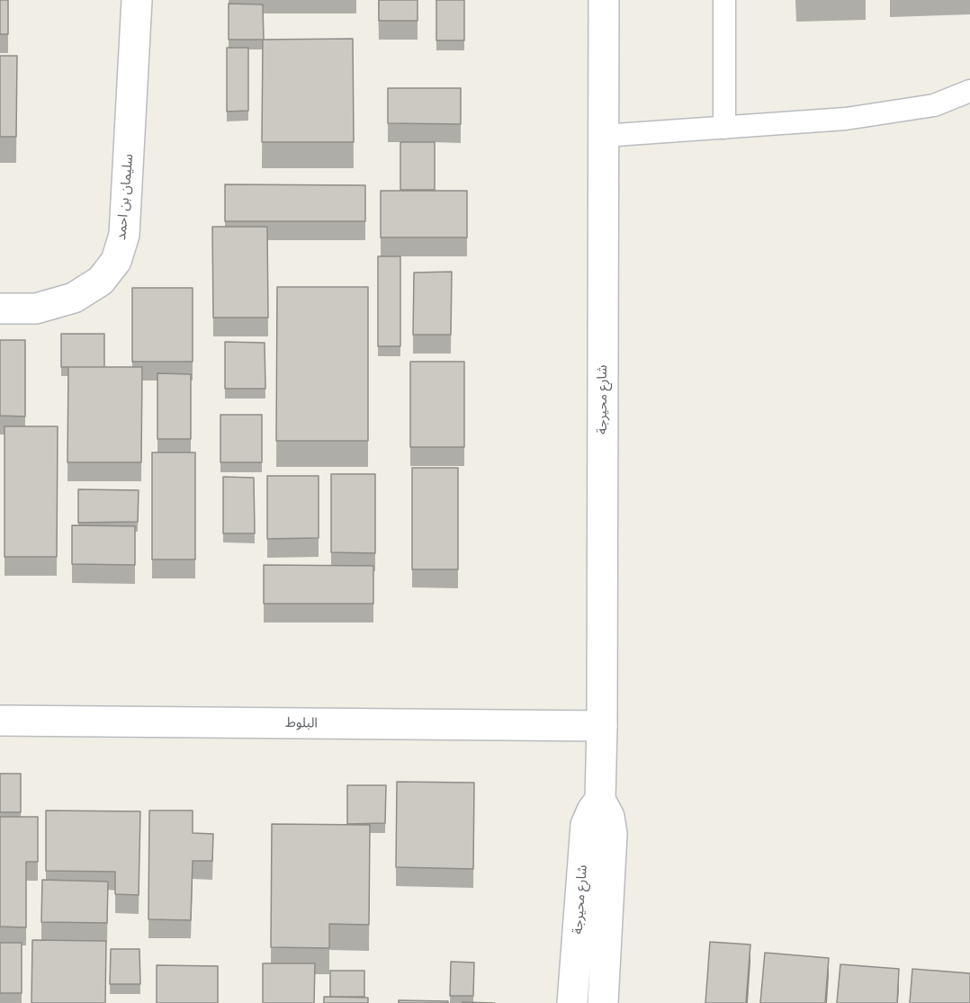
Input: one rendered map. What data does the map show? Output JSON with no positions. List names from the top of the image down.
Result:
{
  "streets": {
    "street": ["سليمان بن احمد", "شارع محيرجة", "البلوط"]
  },
  "crossings": [
    ["شارع محيرجة", "البلوط"]
  ]
}
